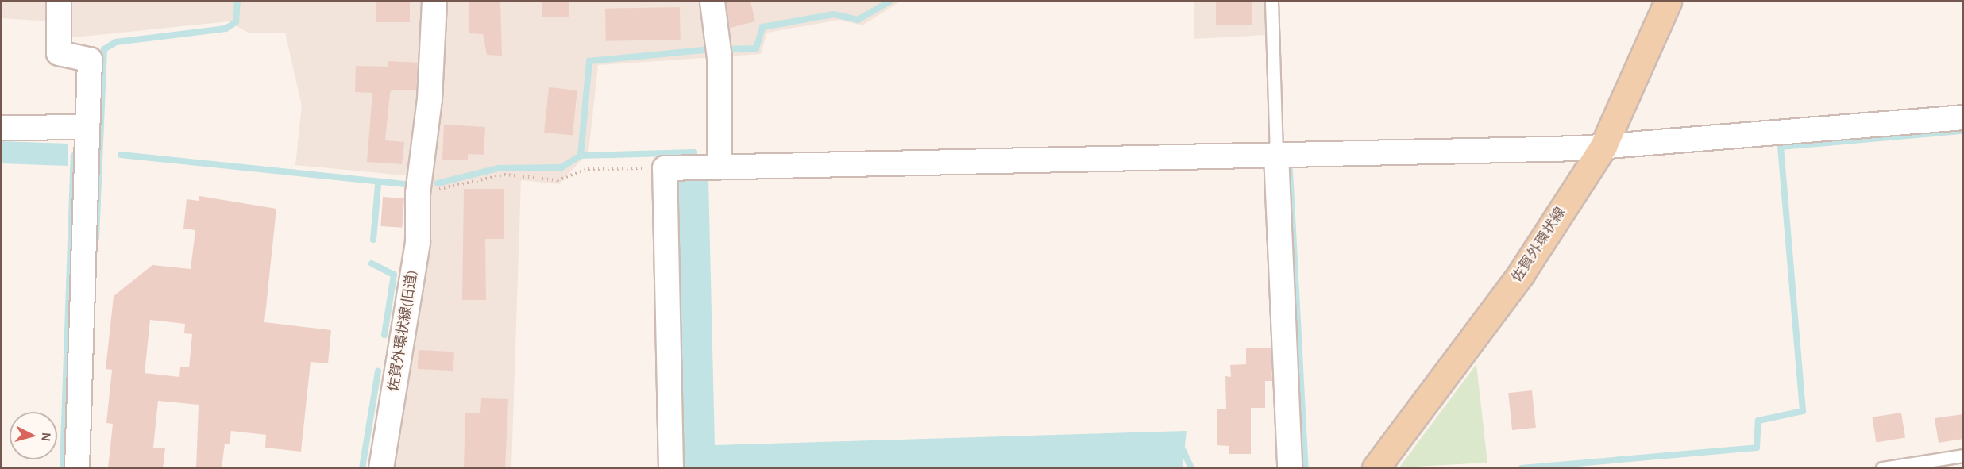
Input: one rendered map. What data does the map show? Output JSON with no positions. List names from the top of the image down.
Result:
{
  "streets": {
    "main road": ["佐賀外環状線"],
    "street": ["佐賀外環状線(旧道)"]
  },
  "north": "right"
}
